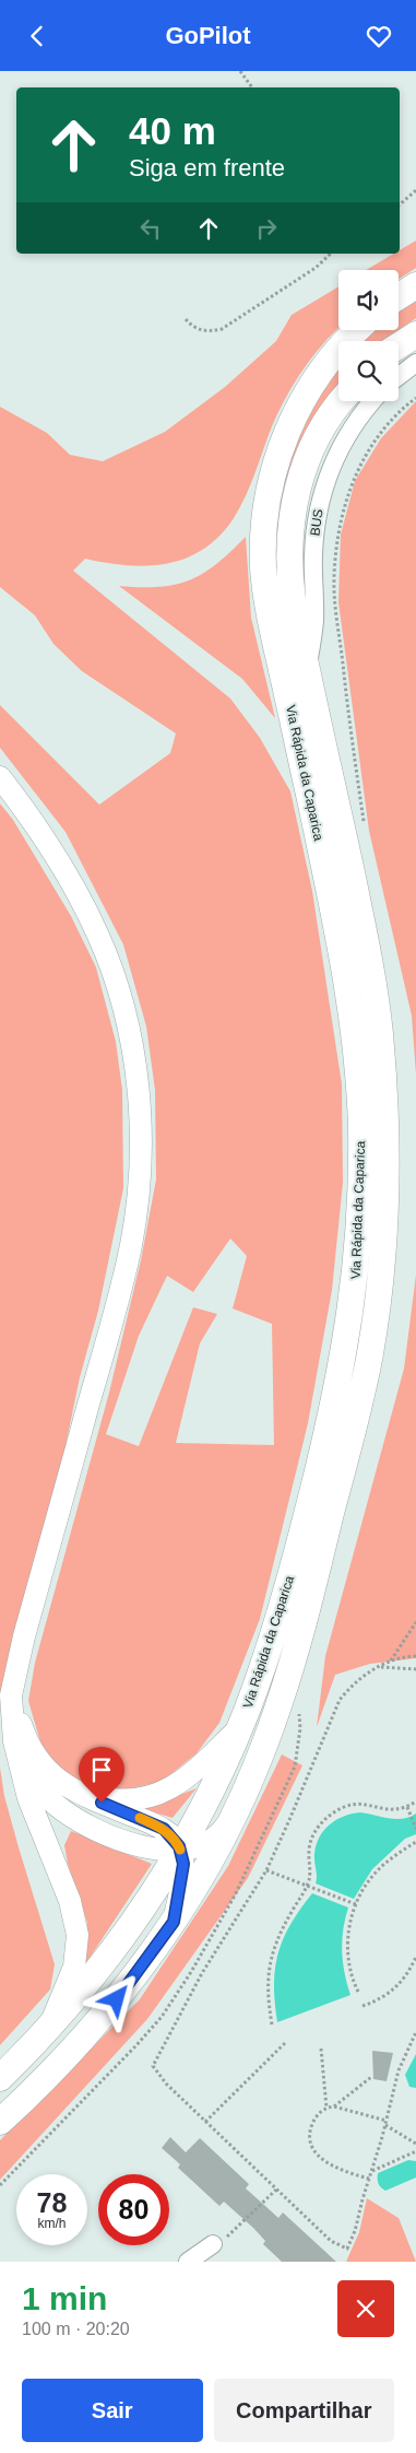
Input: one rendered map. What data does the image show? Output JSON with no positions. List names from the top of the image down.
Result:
{
  "streets": {
    "highway": ["Via Rápida da Caparica"],
    "street": ["BUS"]
  },
  "crossings": [
    ["BUS", "Via Rápida da Caparica"]
  ],
  "page": {
    "header": "GoPilot",
    "turn": ["40 m", "Siga em frente"],
    "speed": "78 km/h",
    "limit": "80",
    "heading": ["1 min", "100 m · 20:20"],
    "buttons": ["Sair", "Compartilhar"]
  }
}
